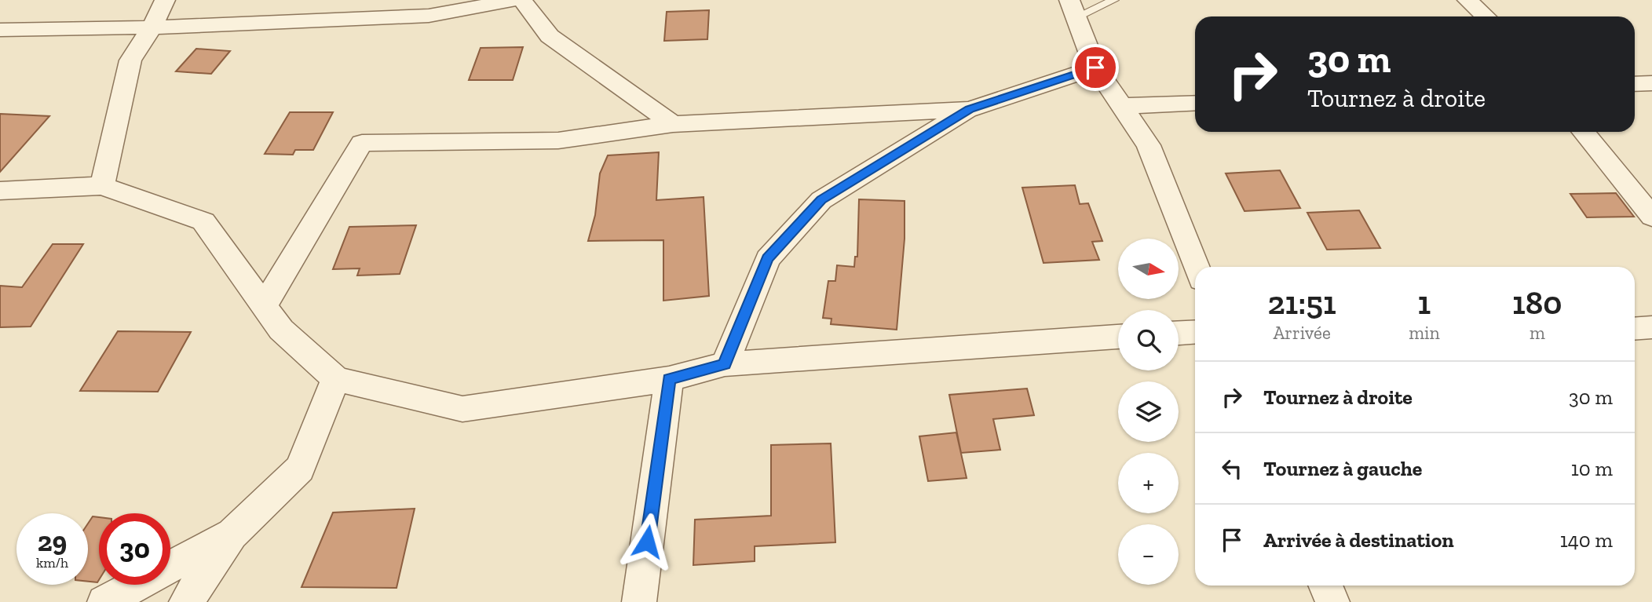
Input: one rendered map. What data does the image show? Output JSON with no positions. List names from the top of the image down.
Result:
{
  "north": "right",
  "page": {
    "turn": ["30 m", "Tournez à droite"],
    "map_buttons": ["+", "−"],
    "eta": [
      "21:51",
      "Arrivée",
      "1",
      "min",
      "180",
      "m"
    ],
    "list": [
      {
        "name": "Tournez à droite",
        "value": "30 m"
      },
      {
        "name": "Tournez à gauche",
        "value": "10 m"
      },
      {
        "name": "Arrivée à destination",
        "value": "140 m"
      }
    ],
    "speed": "29 km/h",
    "limit": "30"
  }
}
